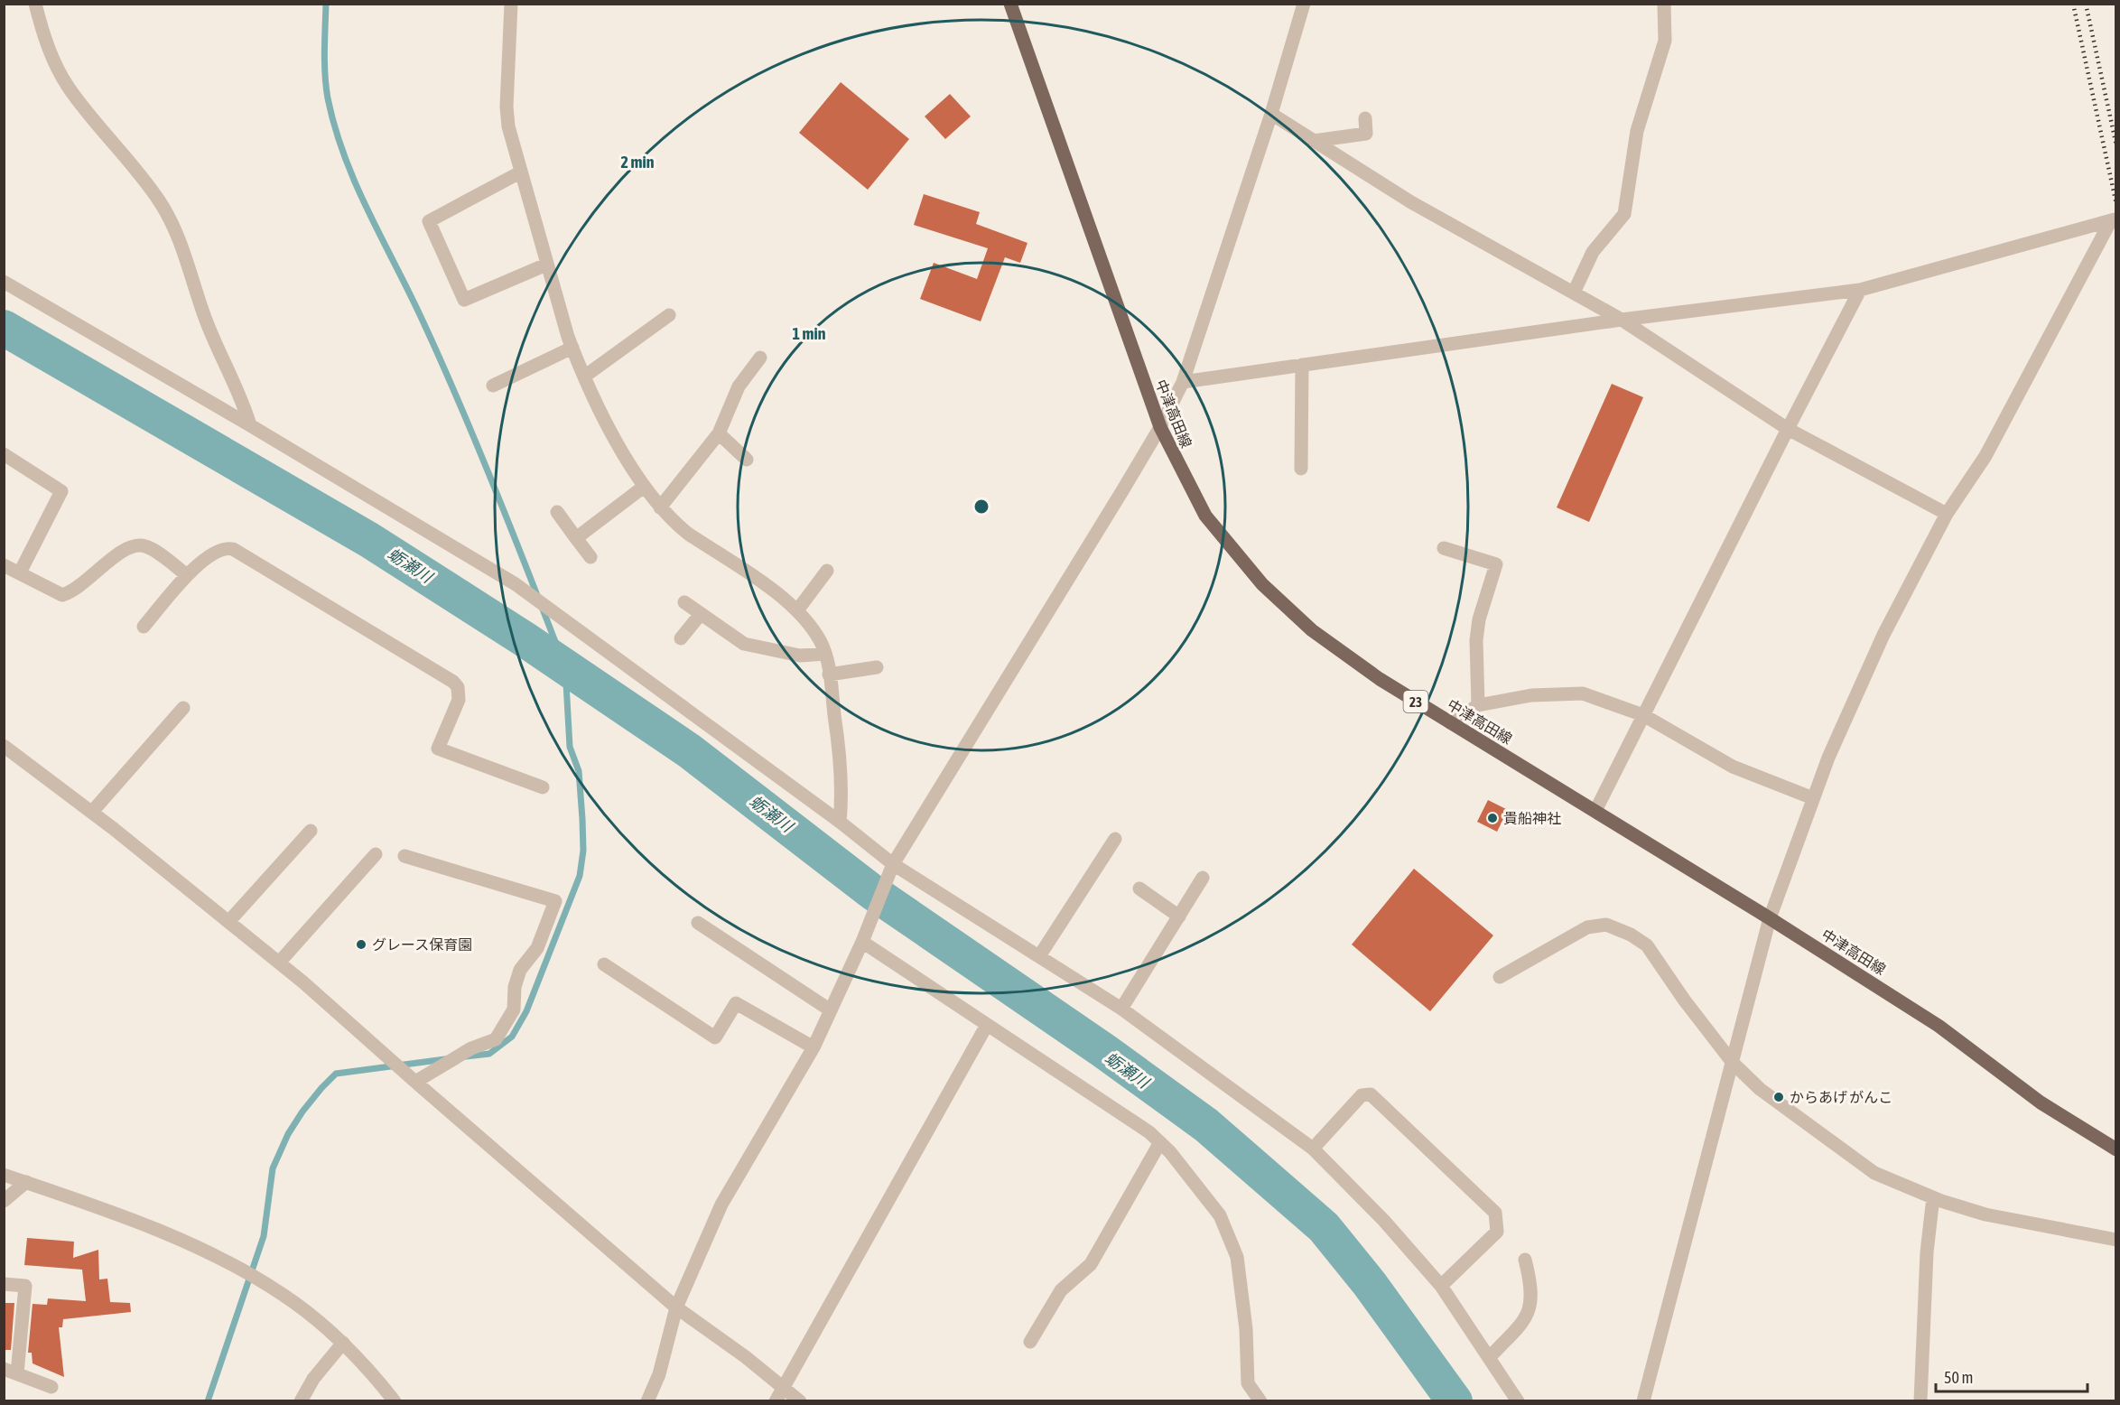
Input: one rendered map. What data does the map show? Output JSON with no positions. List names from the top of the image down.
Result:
{
  "streets": {
    "main road": ["中津高田線", "23"]
  },
  "water": ["蛎瀬川"],
  "places": ["貴船神社", "グレース保育園", "からあげ がんこ"],
  "scale_bar": "50 m",
  "rings": ["2 min", "1 min"]
}
